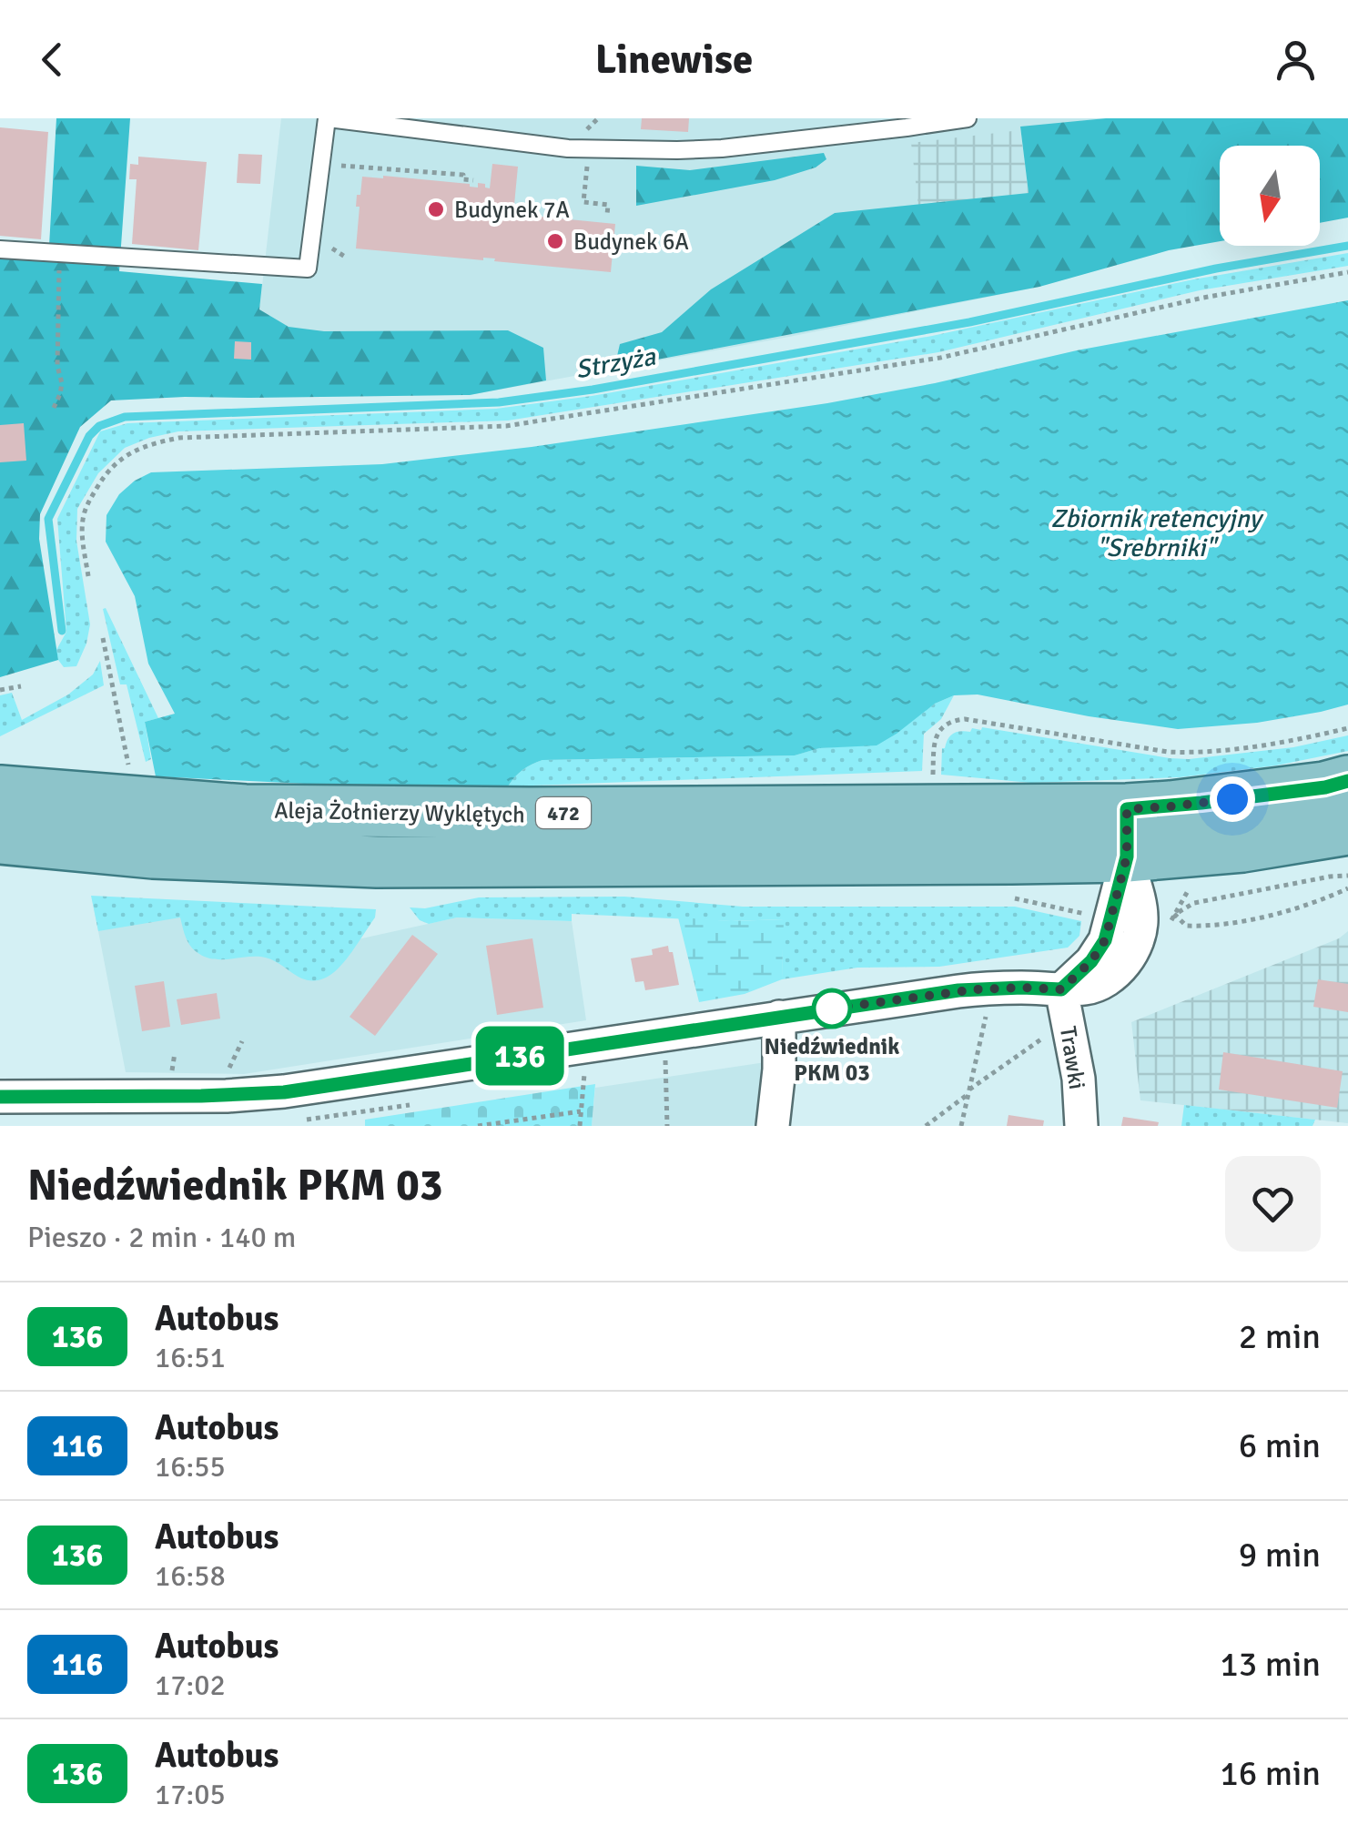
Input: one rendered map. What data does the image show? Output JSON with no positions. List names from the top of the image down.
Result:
{
  "streets": {
    "main road": ["Aleja Żołnierzy Wyklętych", "472"],
    "street": ["Trawki"]
  },
  "crossings": [
    ["Aleja Żołnierzy Wyklętych", "472"]
  ],
  "water": ["Strzyża", "Zbiornik retencyjny \"Srebrniki\""],
  "places": ["Budynek 7A", "Budynek 6A", "Niedźwiednik PKM 03"],
  "lines": ["bus line 136"],
  "north": "bottom",
  "page": {
    "header": "Linewise",
    "on_map": "136",
    "heading": ["Niedźwiednik PKM 03", "Pieszo · 2 min · 140 m"],
    "list": [
      {
        "mark": "136",
        "name": "Autobus",
        "note": "16:51",
        "value": "2 min"
      },
      {
        "mark": "116",
        "name": "Autobus",
        "note": "16:55",
        "value": "6 min"
      },
      {
        "mark": "136",
        "name": "Autobus",
        "note": "16:58",
        "value": "9 min"
      },
      {
        "mark": "116",
        "name": "Autobus",
        "note": "17:02",
        "value": "13 min"
      },
      {
        "mark": "136",
        "name": "Autobus",
        "note": "17:05",
        "value": "16 min"
      }
    ]
  }
}
